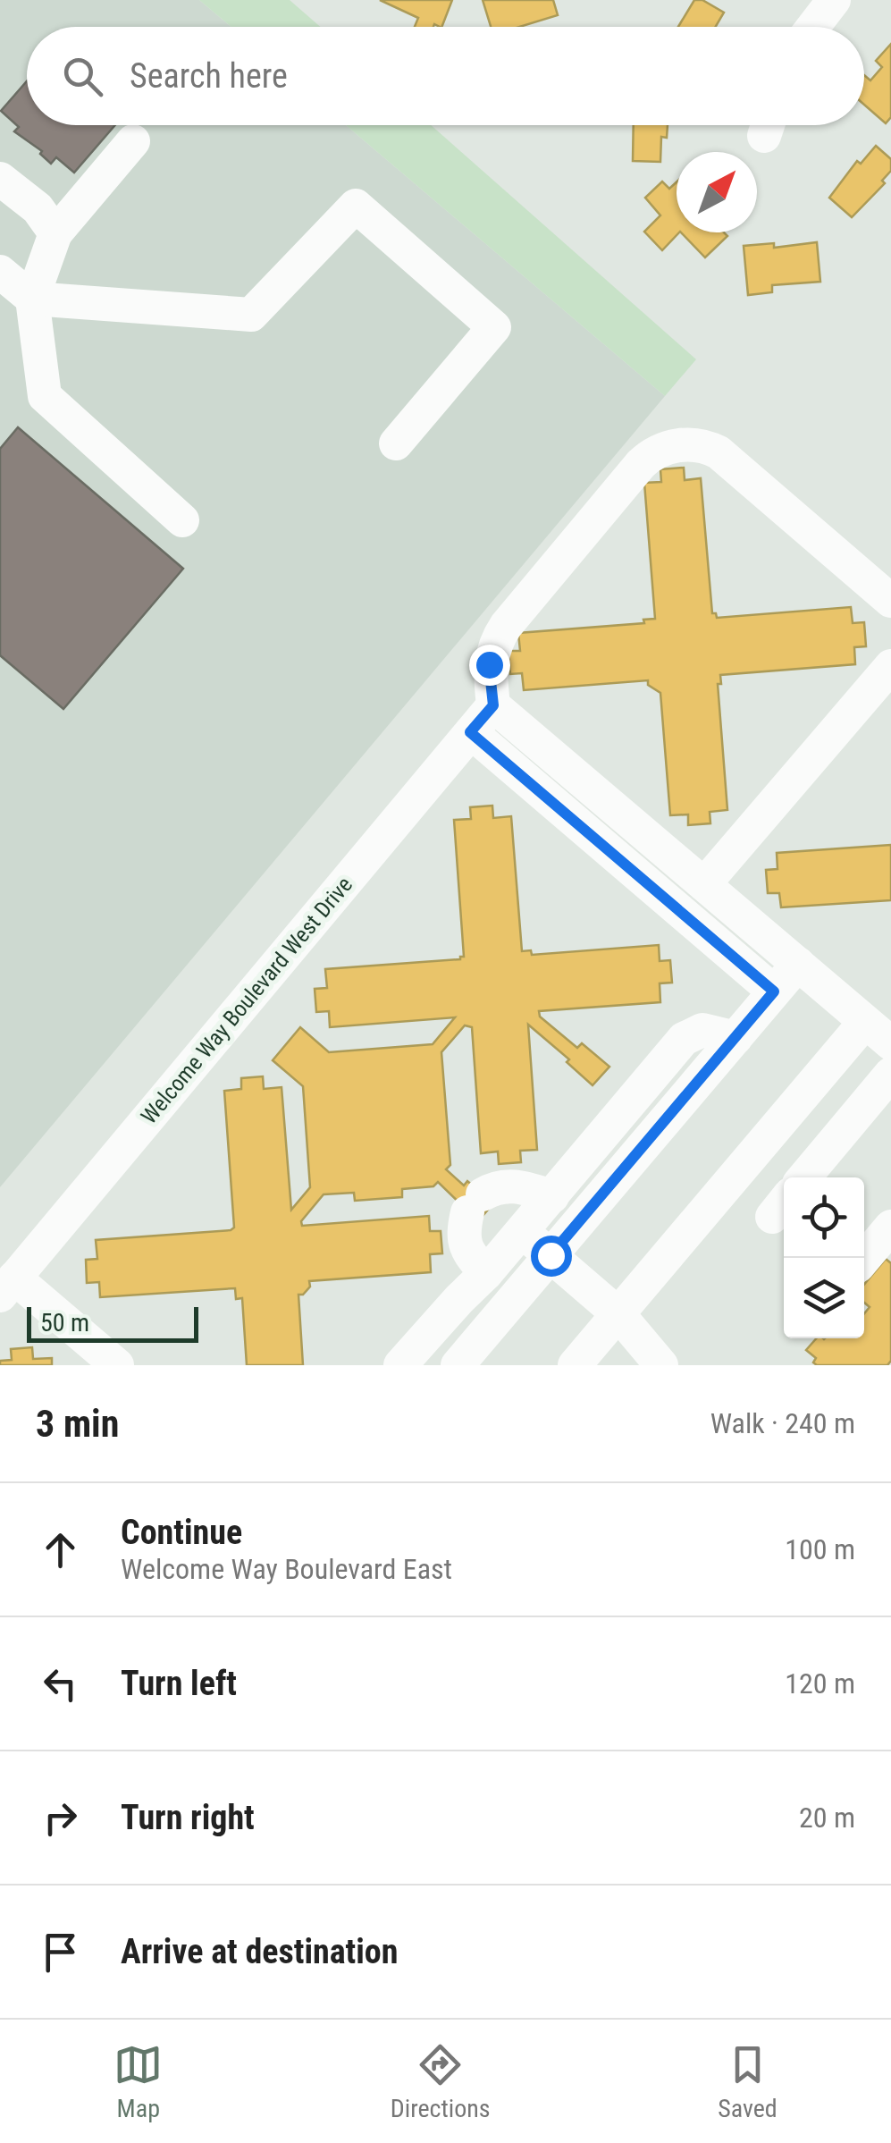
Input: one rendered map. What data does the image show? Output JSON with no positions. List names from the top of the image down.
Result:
{
  "streets": {
    "street": ["Welcome Way Boulevard West Drive"]
  },
  "scale_bar": "50 m",
  "north": "top right",
  "page": {
    "search": "Search here",
    "scale": "50 m",
    "heading": ["3 min", "Walk · 240 m"],
    "list": [
      ["Continue", "Welcome Way Boulevard East", "100 m"],
      ["Turn left", "120 m"],
      ["Turn right", "20 m"],
      "Arrive at destination"
    ],
    "nav": ["Map", "Directions", "Saved"]
  }
}
